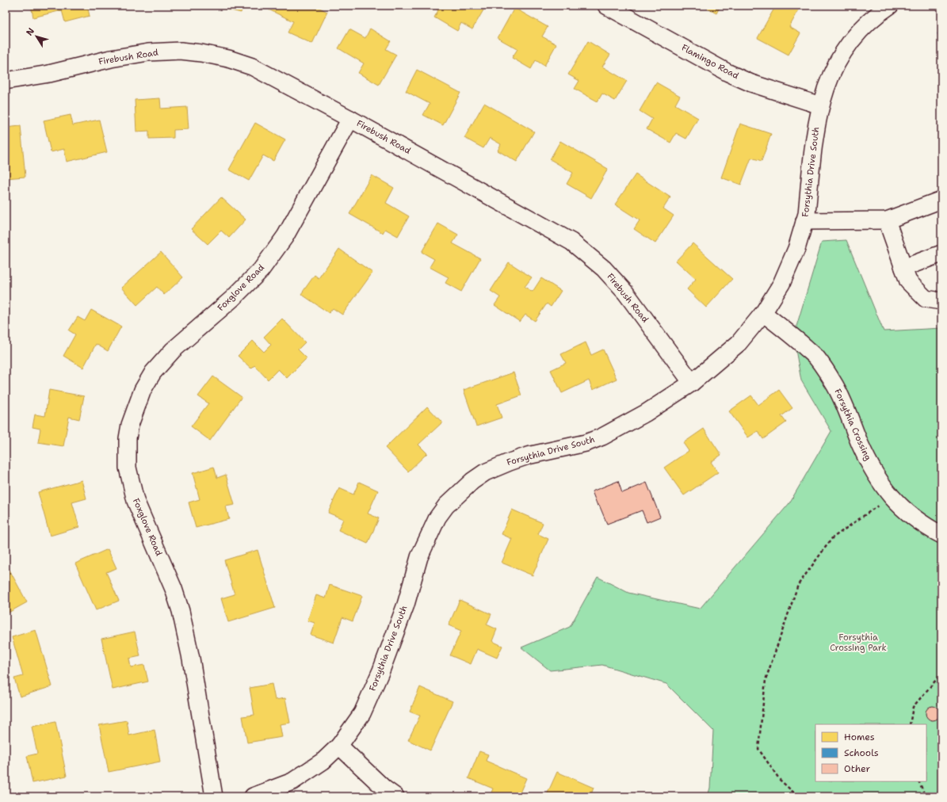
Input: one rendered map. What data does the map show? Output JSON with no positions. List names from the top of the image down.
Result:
{
  "streets": {
    "street": [
      "Firebush Road",
      "Flamingo Road",
      "Forsythia Drive South",
      "Foxglove Road",
      "Forsythia Crossing"
    ]
  },
  "crossings": [
    ["Firebush Road", "Forsythia Drive South"],
    ["Firebush Road", "Foxglove Road"],
    ["Flamingo Road", "Forsythia Drive South"],
    ["Forsythia Drive South", "Forsythia Crossing"]
  ],
  "parks": ["Forsythia Crossing Park"],
  "legend": ["Homes", "Schools", "Other"],
  "north": "top left"
}
